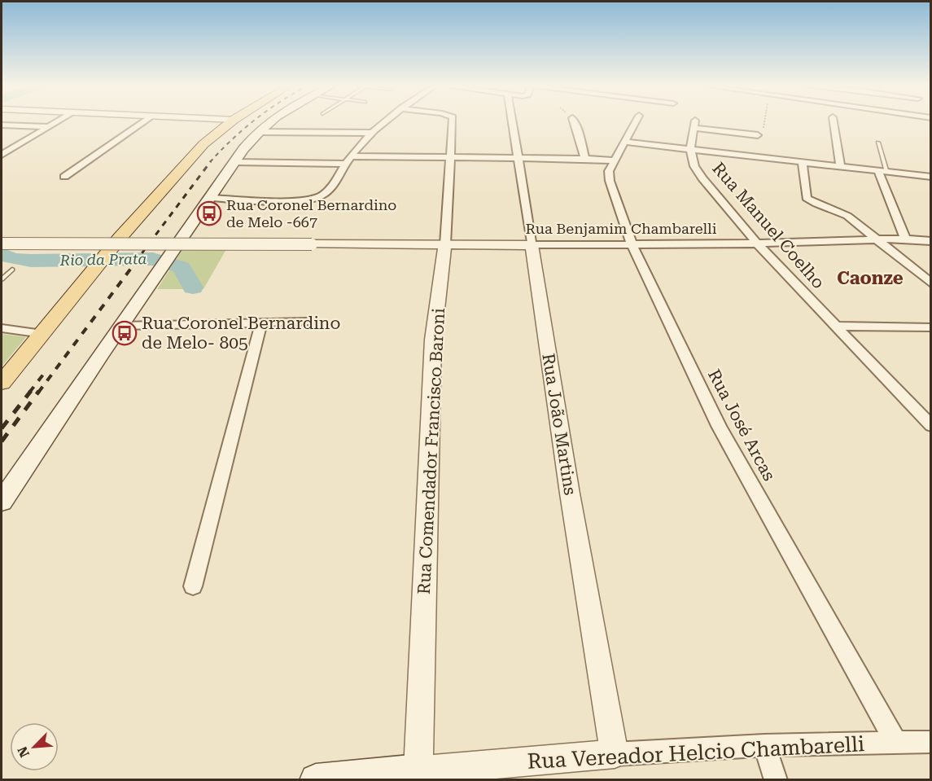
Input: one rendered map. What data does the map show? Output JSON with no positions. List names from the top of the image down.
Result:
{
  "streets": {
    "main road": ["Rua Vereador Helcio Chambarelli"],
    "street": [
      "Rua Manuel Coelho",
      "Rua Benjamim Chambarelli",
      "Rua João Martins",
      "Rua José Arcas",
      "Rua Comendador Francisco Baroni"
    ]
  },
  "crossings": [
    ["Rua Manuel Coelho", "Rua Benjamim Chambarelli"],
    ["Rua Benjamim Chambarelli", "Rua João Martins"],
    ["Rua Benjamim Chambarelli", "Rua José Arcas"],
    ["Rua Benjamim Chambarelli", "Rua Comendador Francisco Baroni"],
    ["Rua João Martins", "Rua Vereador Helcio Chambarelli"],
    ["Rua José Arcas", "Rua Vereador Helcio Chambarelli"],
    ["Rua Comendador Francisco Baroni", "Rua Vereador Helcio Chambarelli"]
  ],
  "districts": ["Caonze"],
  "water": ["Rio da Prata"],
  "places": {
    "bus stop": ["Rua Coronel Bernardino de Melo -667", "Rua Coronel Bernardino de Melo- 805"]
  },
  "north": "bottom left"
}
